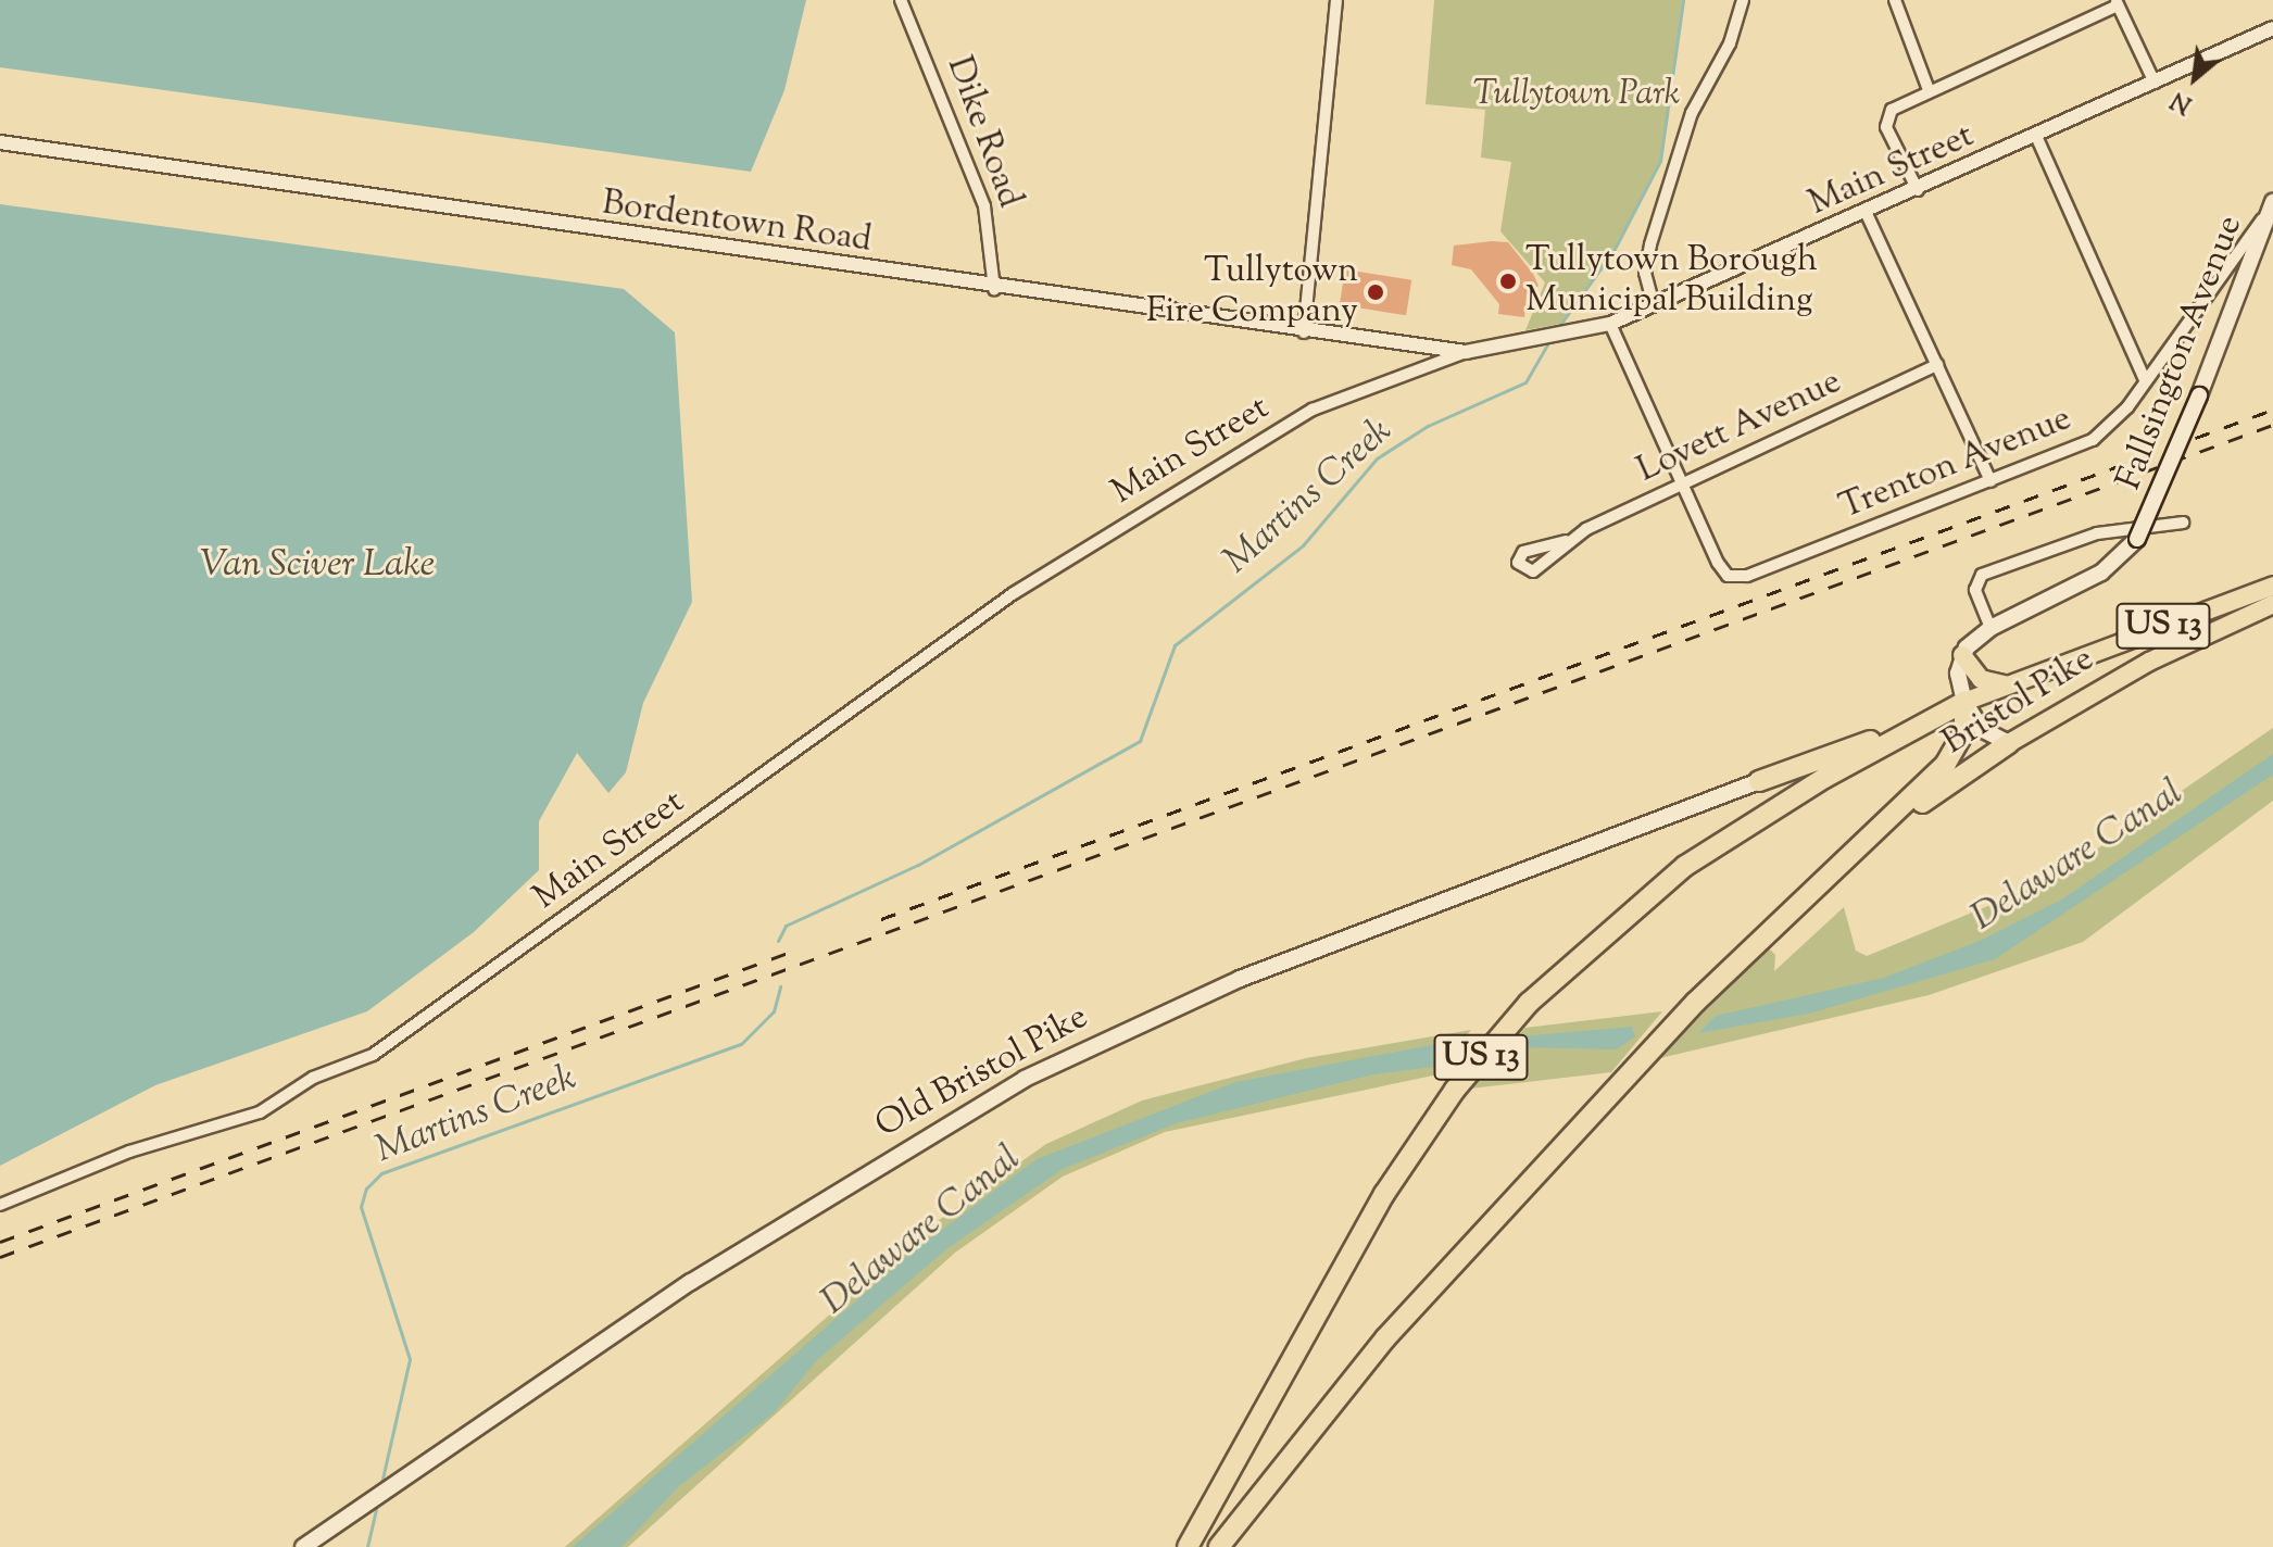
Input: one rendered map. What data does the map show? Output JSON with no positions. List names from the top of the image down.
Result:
{
  "streets": {
    "highway": ["US 13", "Bristol Pike"],
    "main road": ["Fallsington Avenue", "Old Bristol Pike"],
    "street": [
      "Dike Road",
      "Main Street",
      "Bordentown Road",
      "Lovett Avenue",
      "Trenton Avenue"
    ]
  },
  "crossings": [
    ["Dike Road", "Bordentown Road"],
    ["Main Street", "Bordentown Road"],
    ["Fallsington Avenue", "Trenton Avenue"],
    ["Lovett Avenue", "Trenton Avenue"],
    ["US 13", "Bristol Pike"]
  ],
  "water": ["Martins Creek", "Van Sciver Lake", "Delaware Canal"],
  "parks": ["Tullytown Park"],
  "places": ["Tullytown Borough Municipal Building", "Tullytown Fire Company"],
  "north": "bottom left"
}
